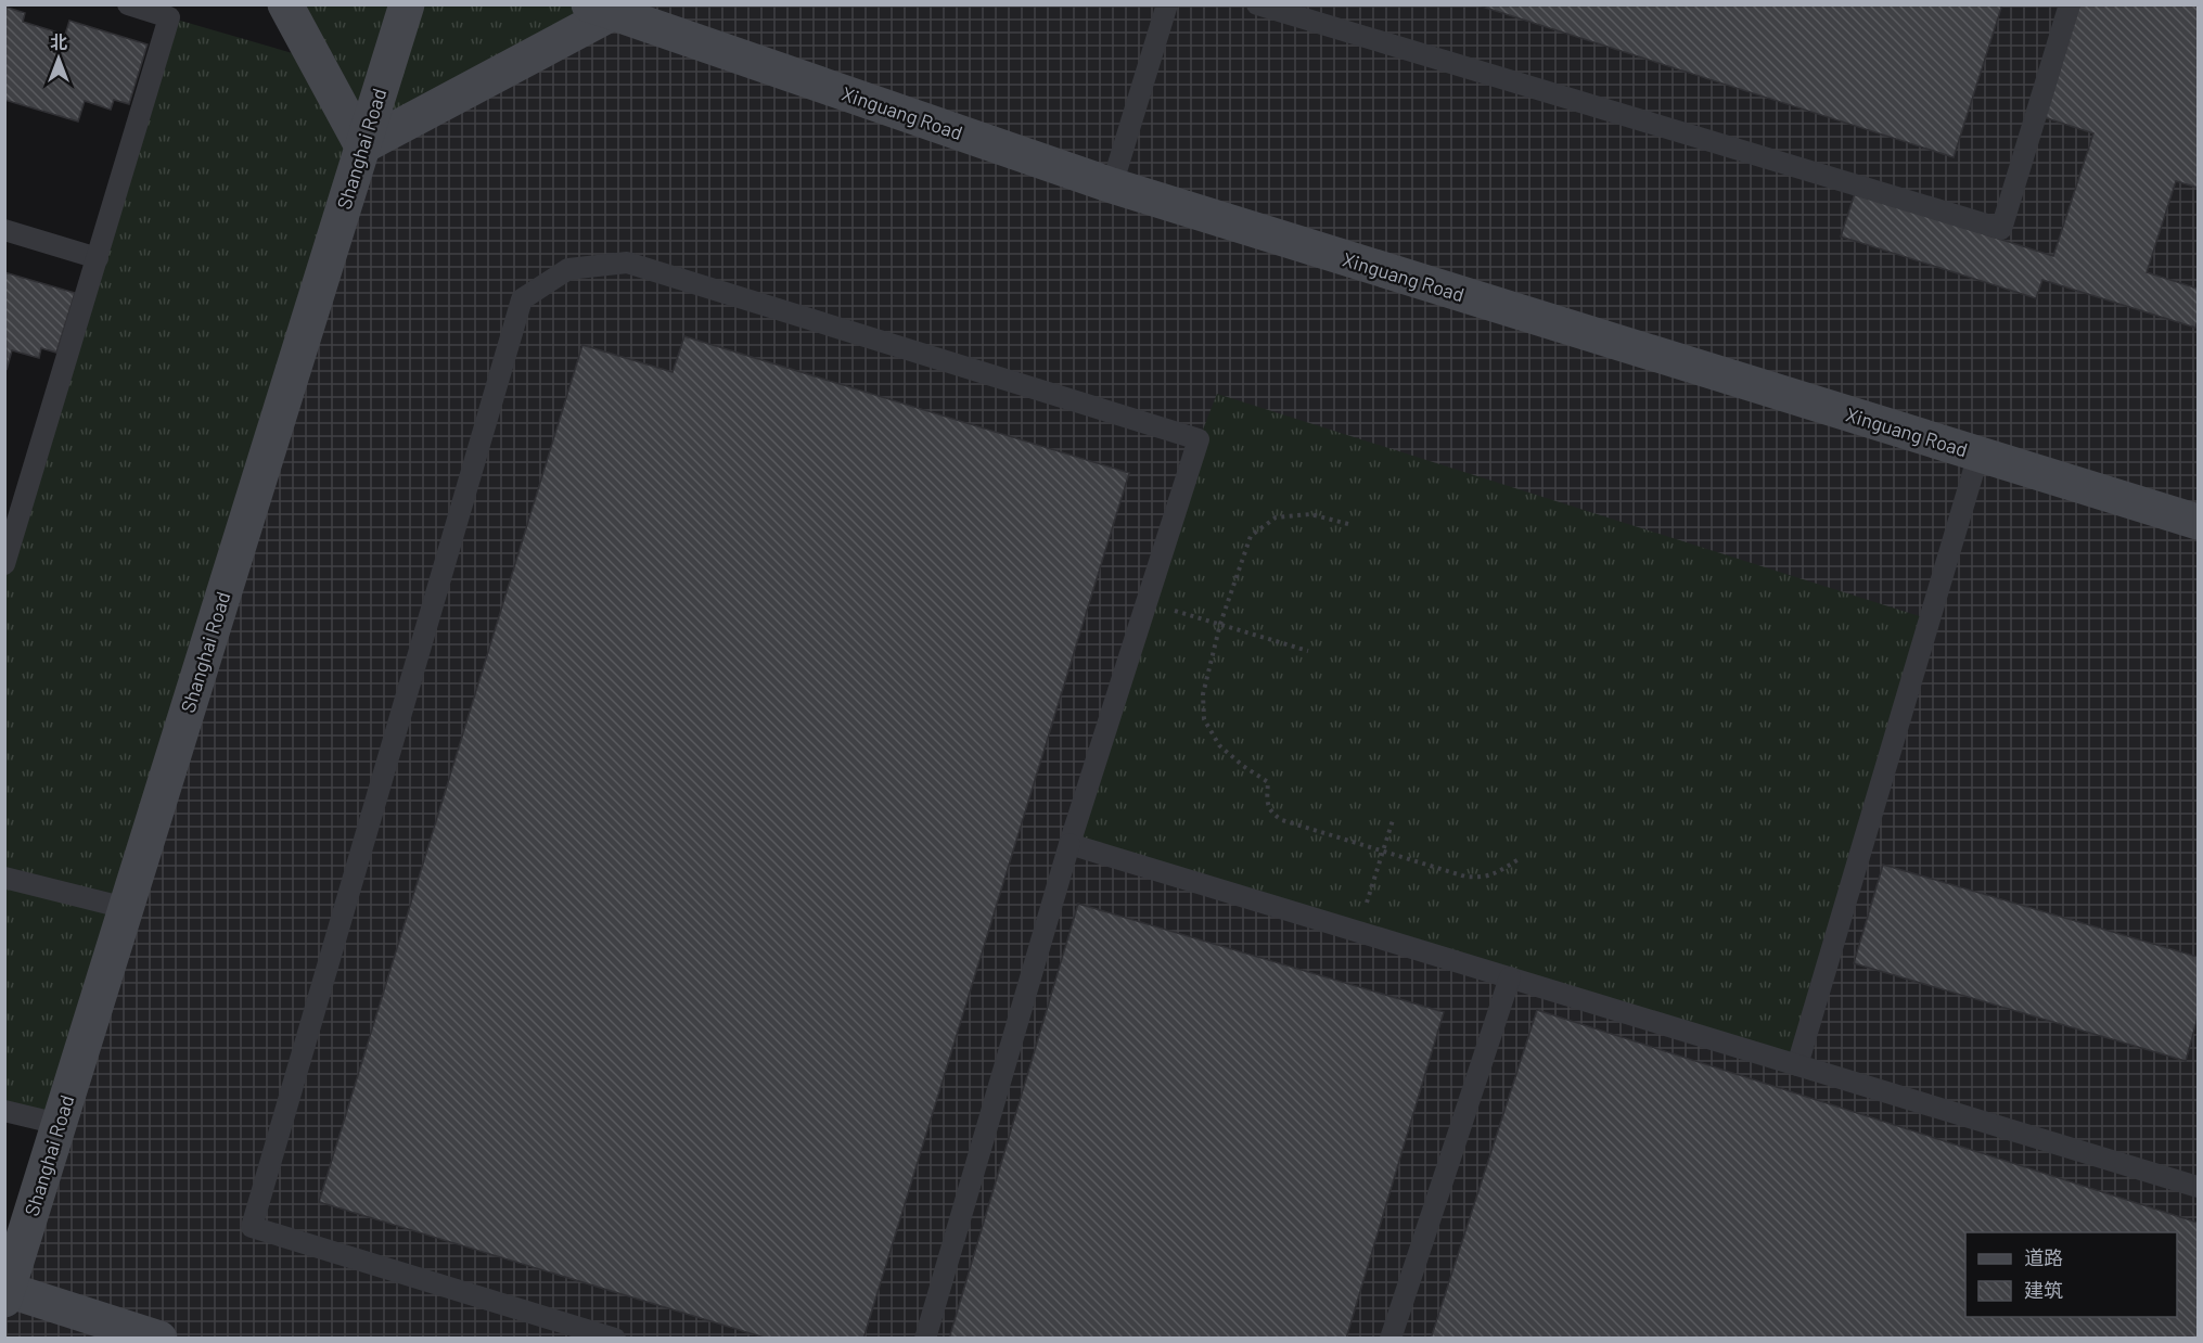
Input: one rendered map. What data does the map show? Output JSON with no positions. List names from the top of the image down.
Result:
{
  "streets": {
    "street": ["Xinguang Road", "Shanghai Road"]
  },
  "legend": ["道路", "建筑"],
  "north": "top"
}
